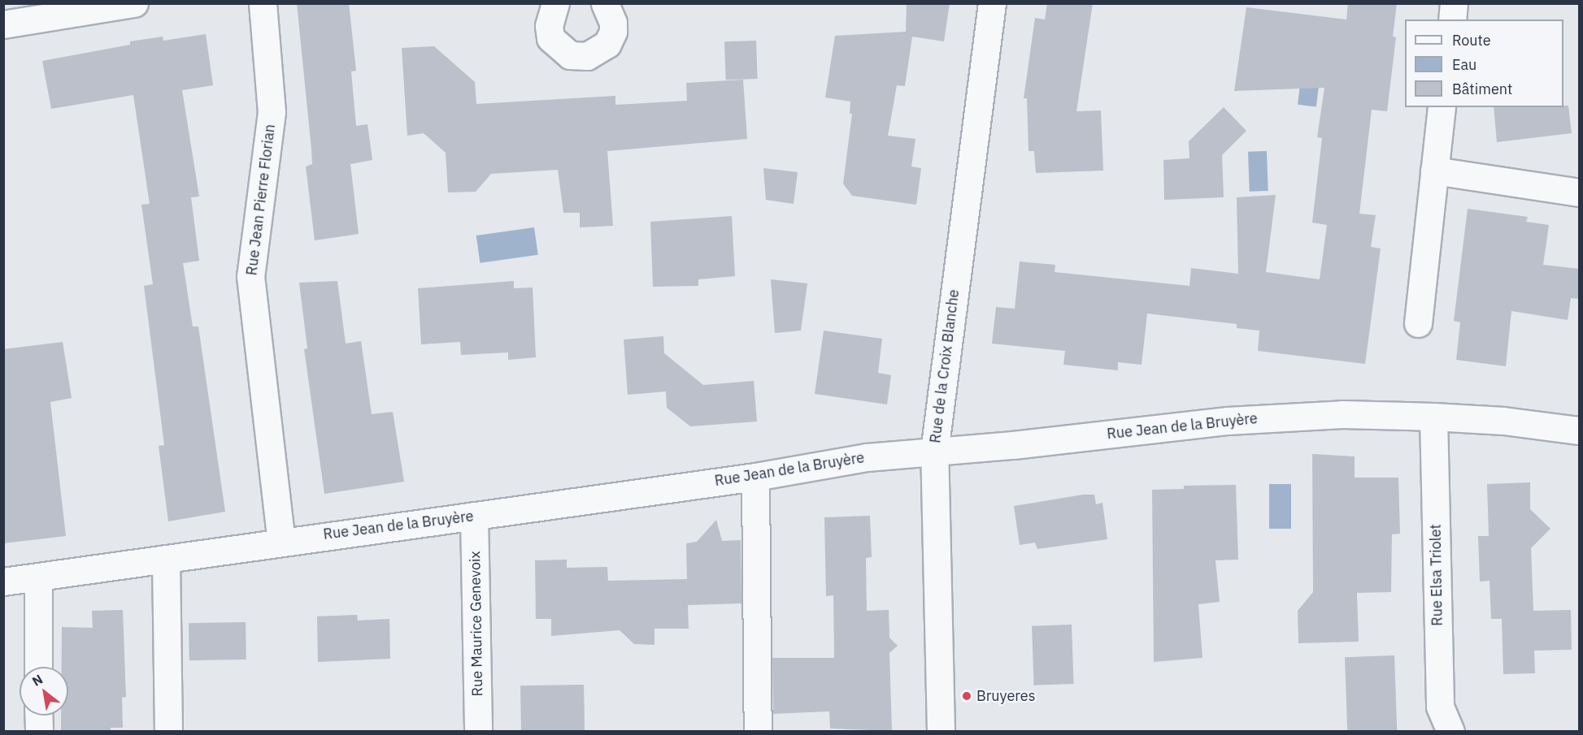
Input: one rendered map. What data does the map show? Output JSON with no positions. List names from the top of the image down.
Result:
{
  "streets": {
    "street": [
      "Rue Jean Pierre Florian",
      "Rue de la Croix Blanche",
      "Rue Jean de la Bruyère",
      "Rue Elsa Triolet",
      "Rue Maurice Genevoix"
    ]
  },
  "crossings": [
    ["Rue Jean Pierre Florian", "Rue Jean de la Bruyère"],
    ["Rue de la Croix Blanche", "Rue Jean de la Bruyère"],
    ["Rue Jean de la Bruyère", "Rue Elsa Triolet"],
    ["Rue Jean de la Bruyère", "Rue Maurice Genevoix"]
  ],
  "places": ["Bruyeres"],
  "legend": ["Route", "Eau", "Bâtiment"],
  "north": "top left"
}
